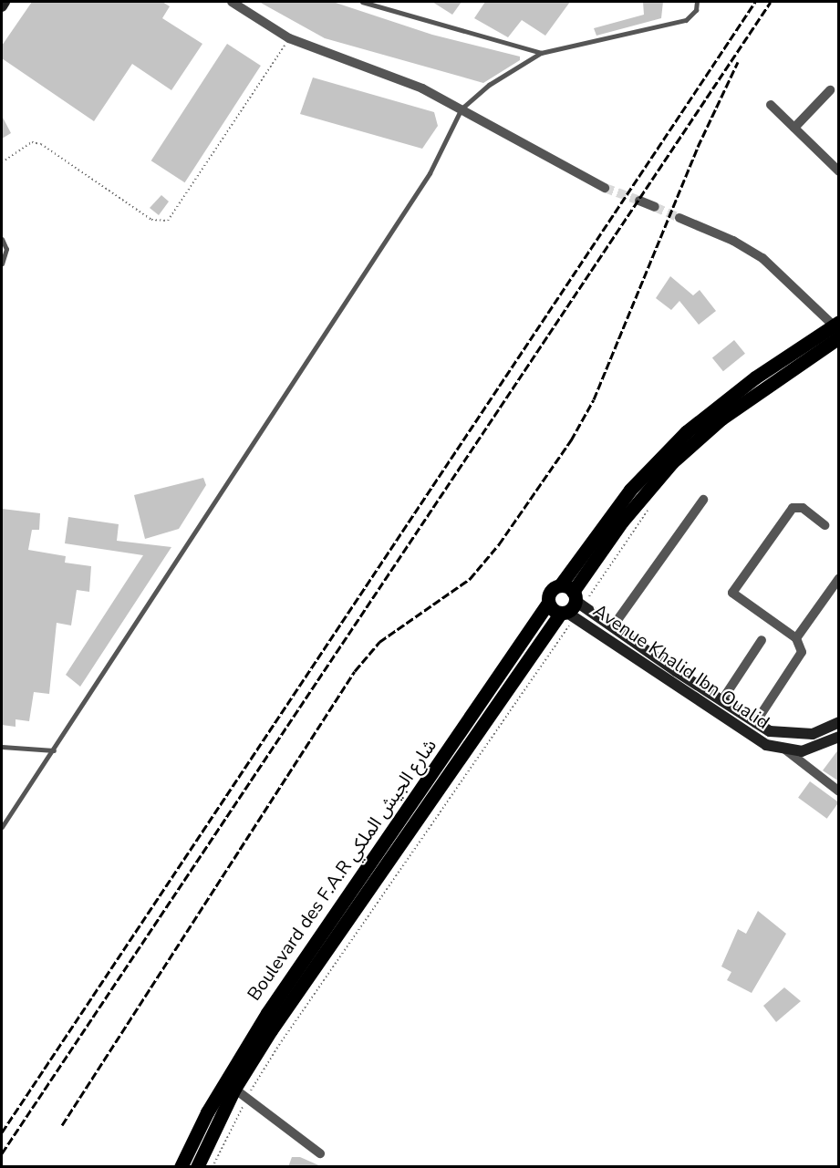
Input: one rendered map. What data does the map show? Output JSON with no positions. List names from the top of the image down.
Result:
{
  "streets": {
    "main road": ["Avenue Khalid Ibn Oualid", "Boulevard des F.A.R شارع الجيش الملكي"]
  },
  "crossings": [
    ["Avenue Khalid Ibn Oualid", "Boulevard des F.A.R شارع الجيش الملكي"]
  ]
}
